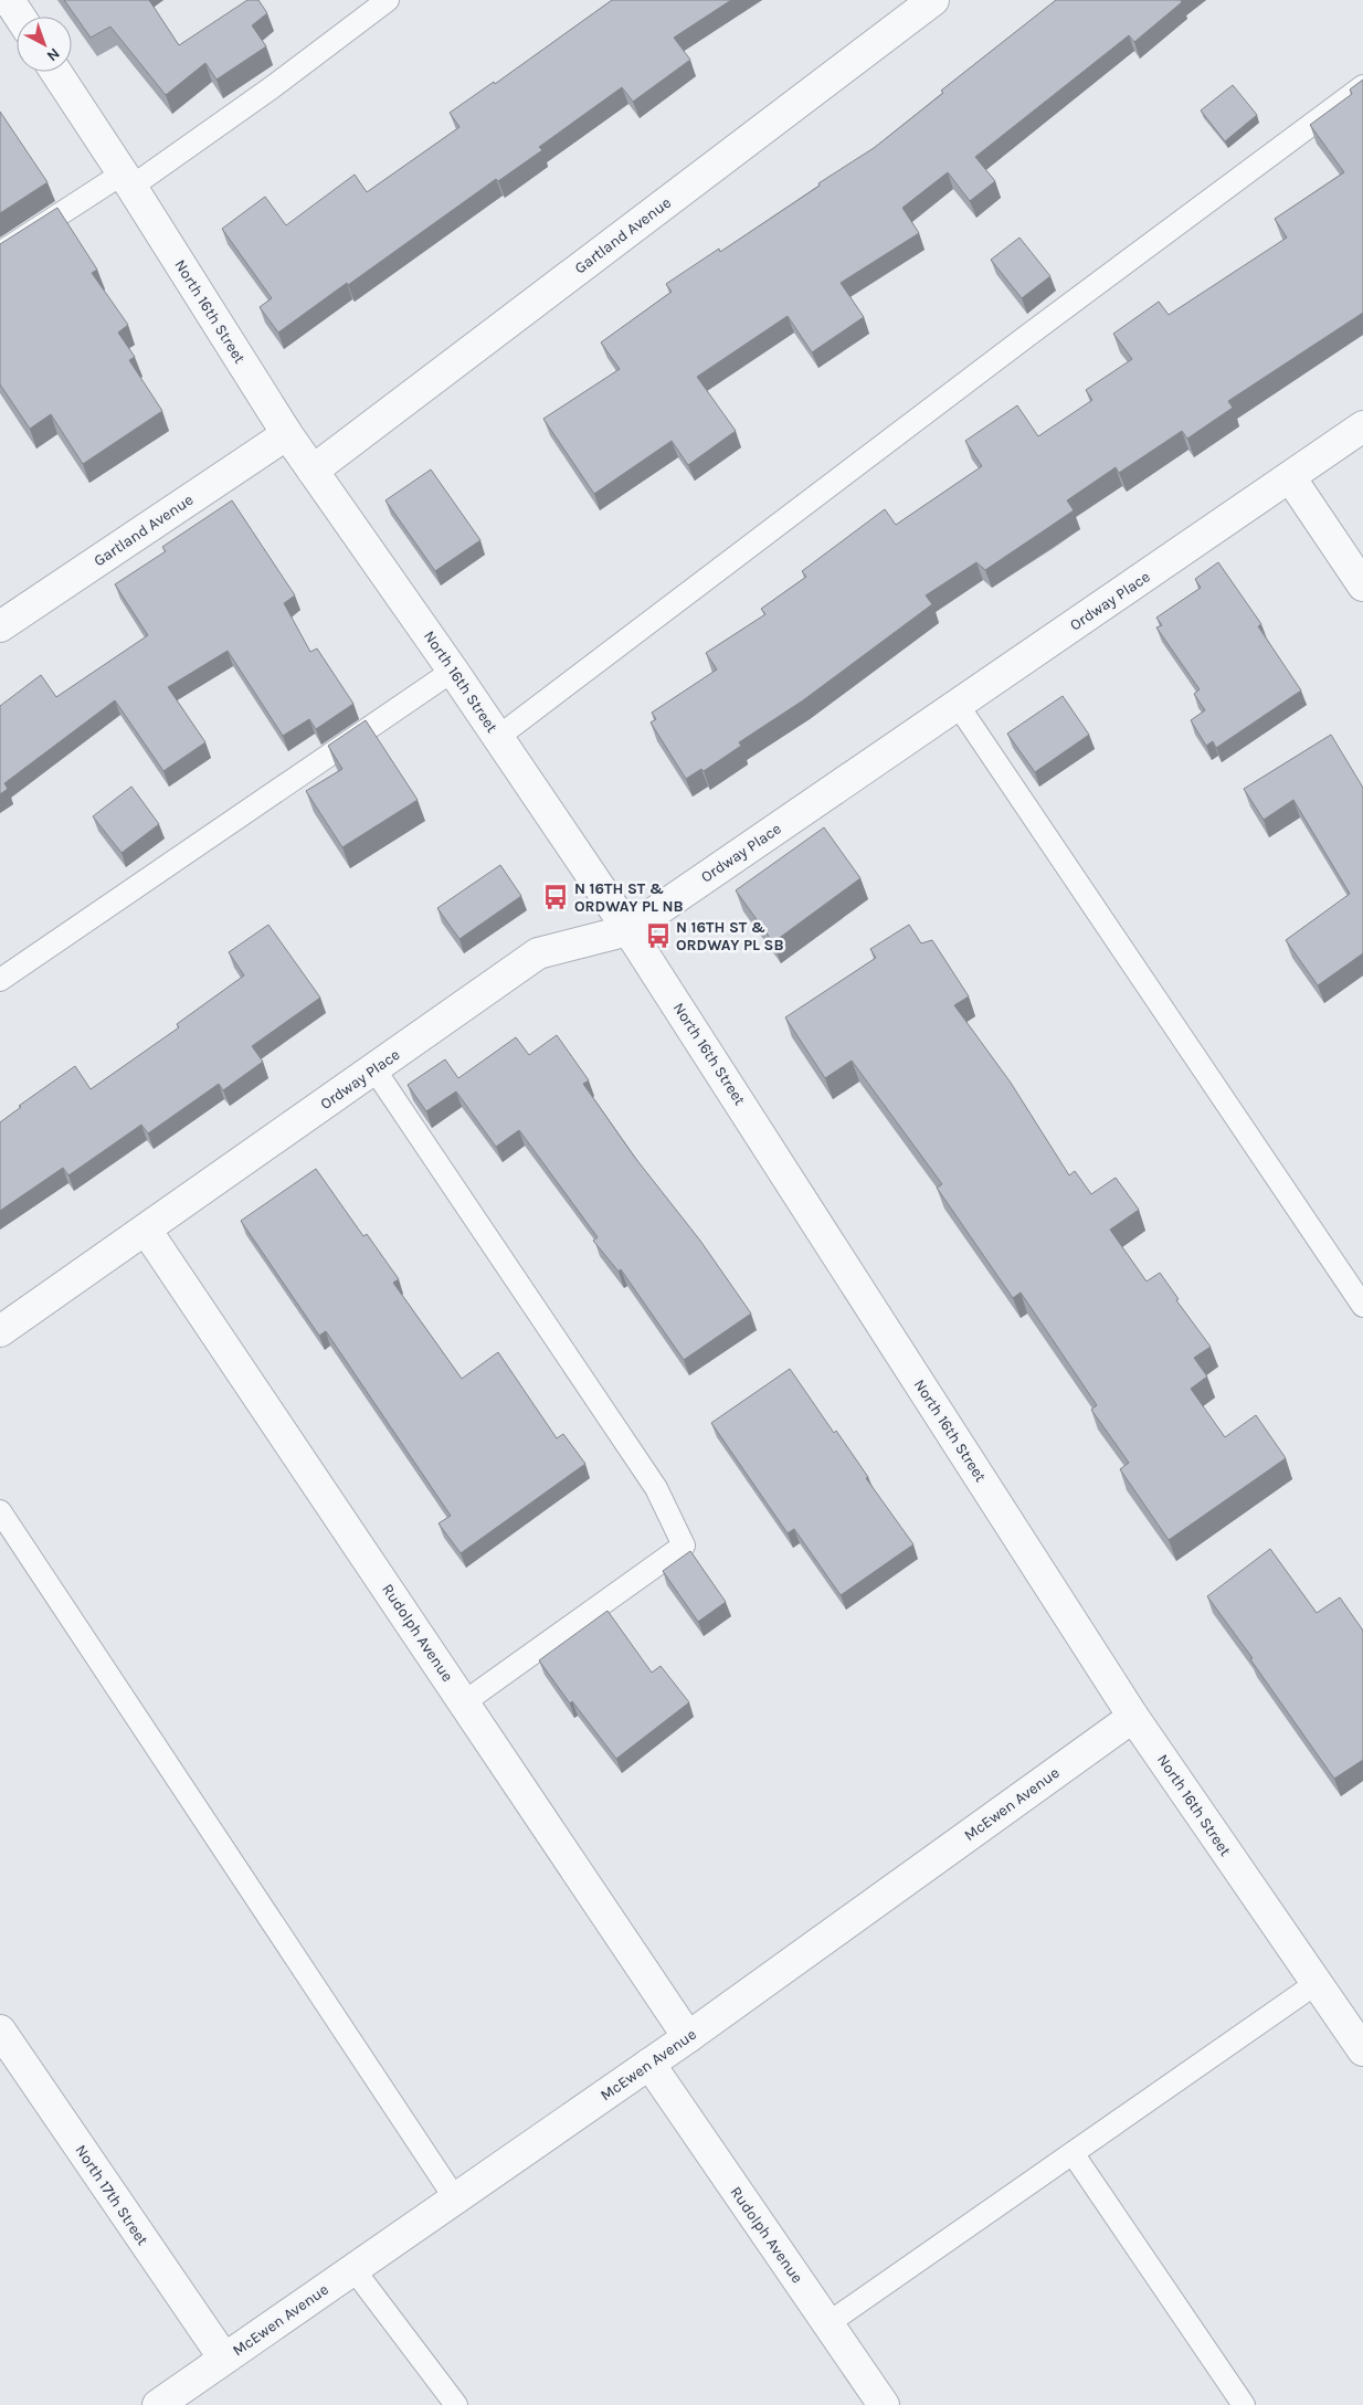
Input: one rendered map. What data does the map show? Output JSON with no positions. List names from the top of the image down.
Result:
{
  "streets": {
    "street": [
      "Gartland Avenue",
      "North 16th Street",
      "Ordway Place",
      "Rudolph Avenue",
      "McEwen Avenue",
      "North 17th Street"
    ]
  },
  "crossings": [
    ["Gartland Avenue", "North 16th Street"],
    ["North 16th Street", "Ordway Place"],
    ["North 16th Street", "McEwen Avenue"],
    ["Ordway Place", "Rudolph Avenue"],
    ["Rudolph Avenue", "McEwen Avenue"],
    ["McEwen Avenue", "North 17th Street"]
  ],
  "places": {
    "bus stop": ["N 16TH ST & ORDWAY PL NB", "N 16TH ST & ORDWAY PL SB"]
  },
  "north": "bottom right"
}
